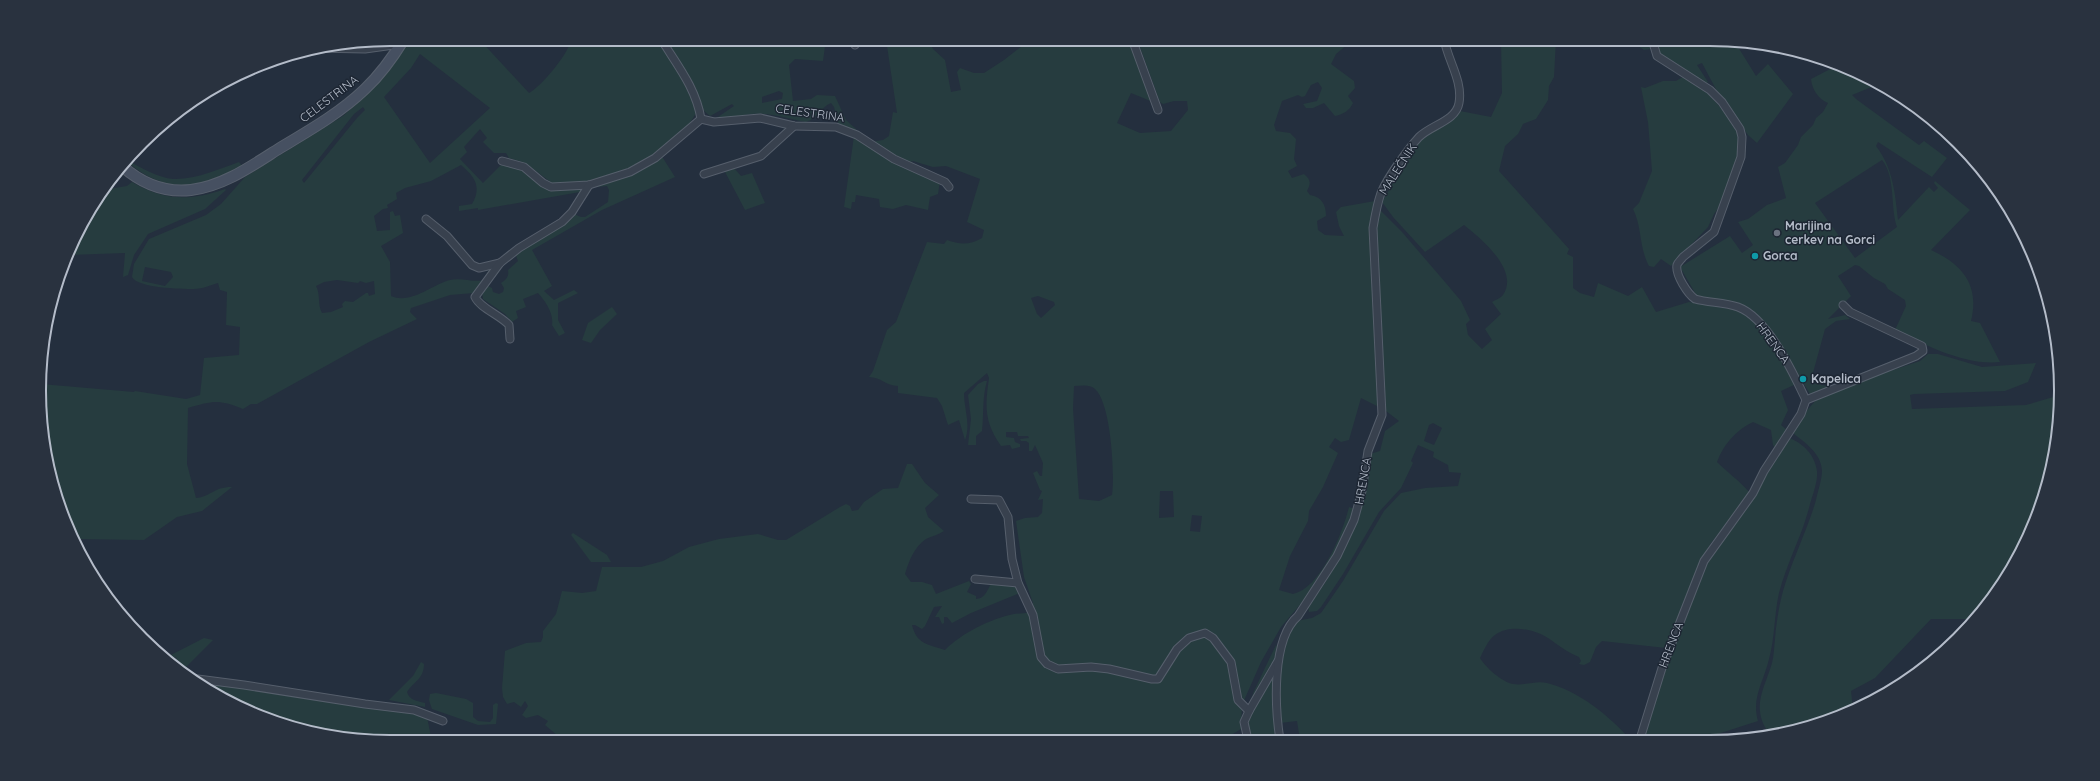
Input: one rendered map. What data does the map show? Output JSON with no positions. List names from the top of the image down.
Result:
{
  "streets": {
    "street": ["CELESTRINA", "MALEČNIK", "HRENCA"]
  },
  "crossings": [
    ["MALEČNIK", "HRENCA"]
  ],
  "places": ["Marijina cerkev na Gorci", "Gorca", "Kapelica"]
}
